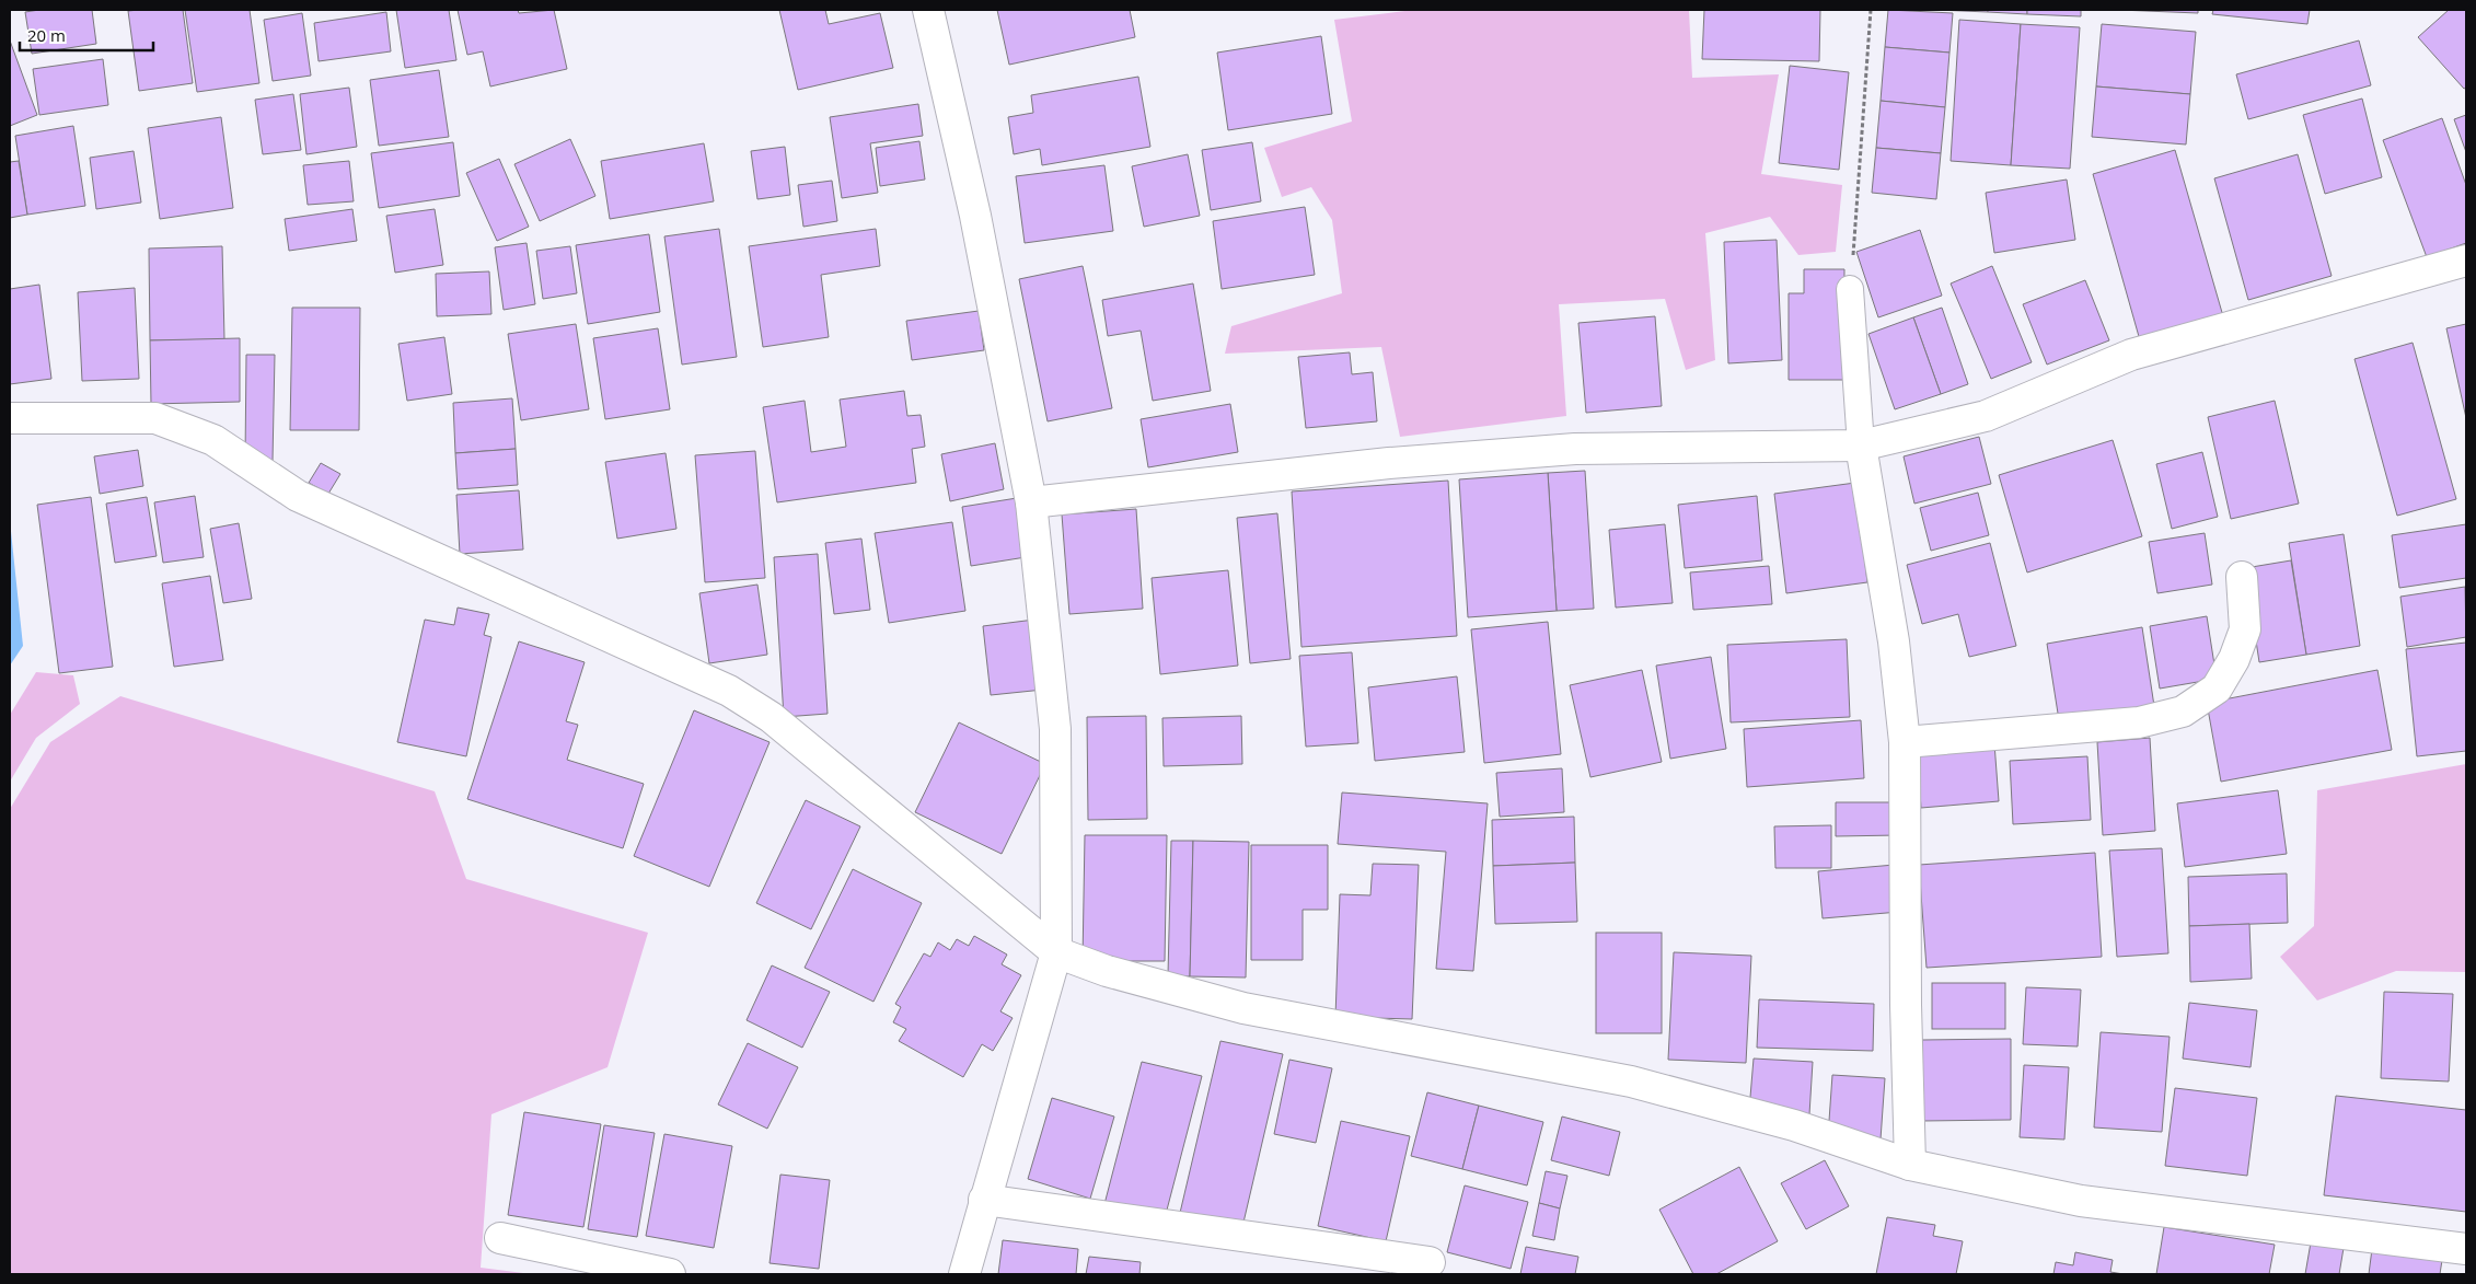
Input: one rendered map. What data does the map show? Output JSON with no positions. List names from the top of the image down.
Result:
{
  "scale_bar": "20 m"
}
